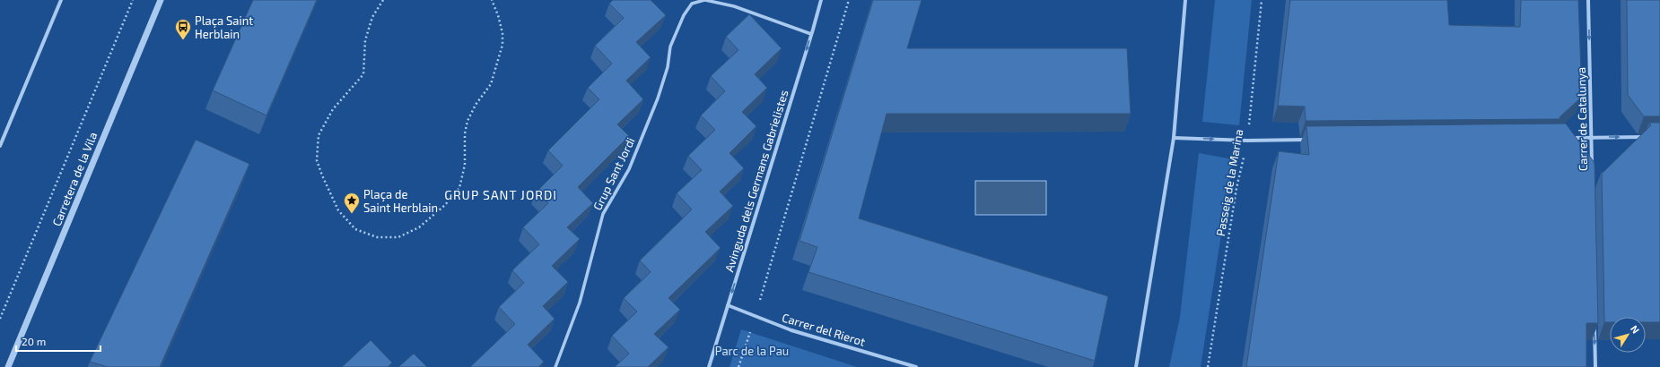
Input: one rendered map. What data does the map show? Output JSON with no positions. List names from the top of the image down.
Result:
{
  "streets": {
    "street": [
      "Carrer de Catalunya",
      "Grup Sant Jordi",
      "Carretera de la Vila",
      "Avinguda dels Germans Gabrielistes",
      "Carrer del Rierot"
    ],
    "path": ["Passeig de la Marina"]
  },
  "crossings": [
    ["Grup Sant Jordi", "Avinguda dels Germans Gabrielistes"],
    ["Avinguda dels Germans Gabrielistes", "Carrer del Rierot"]
  ],
  "one_way": ["Carrer de Catalunya", "Avinguda dels Germans Gabrielistes"],
  "districts": ["GRUP SANT JORDI"],
  "parks": ["Parc de la Pau"],
  "places": {
    "bus stop": ["Plaça Saint Herblain"],
    "place": ["Plaça de Saint Herblain"]
  },
  "scale_bar": "20 m",
  "north": "top right"
}
